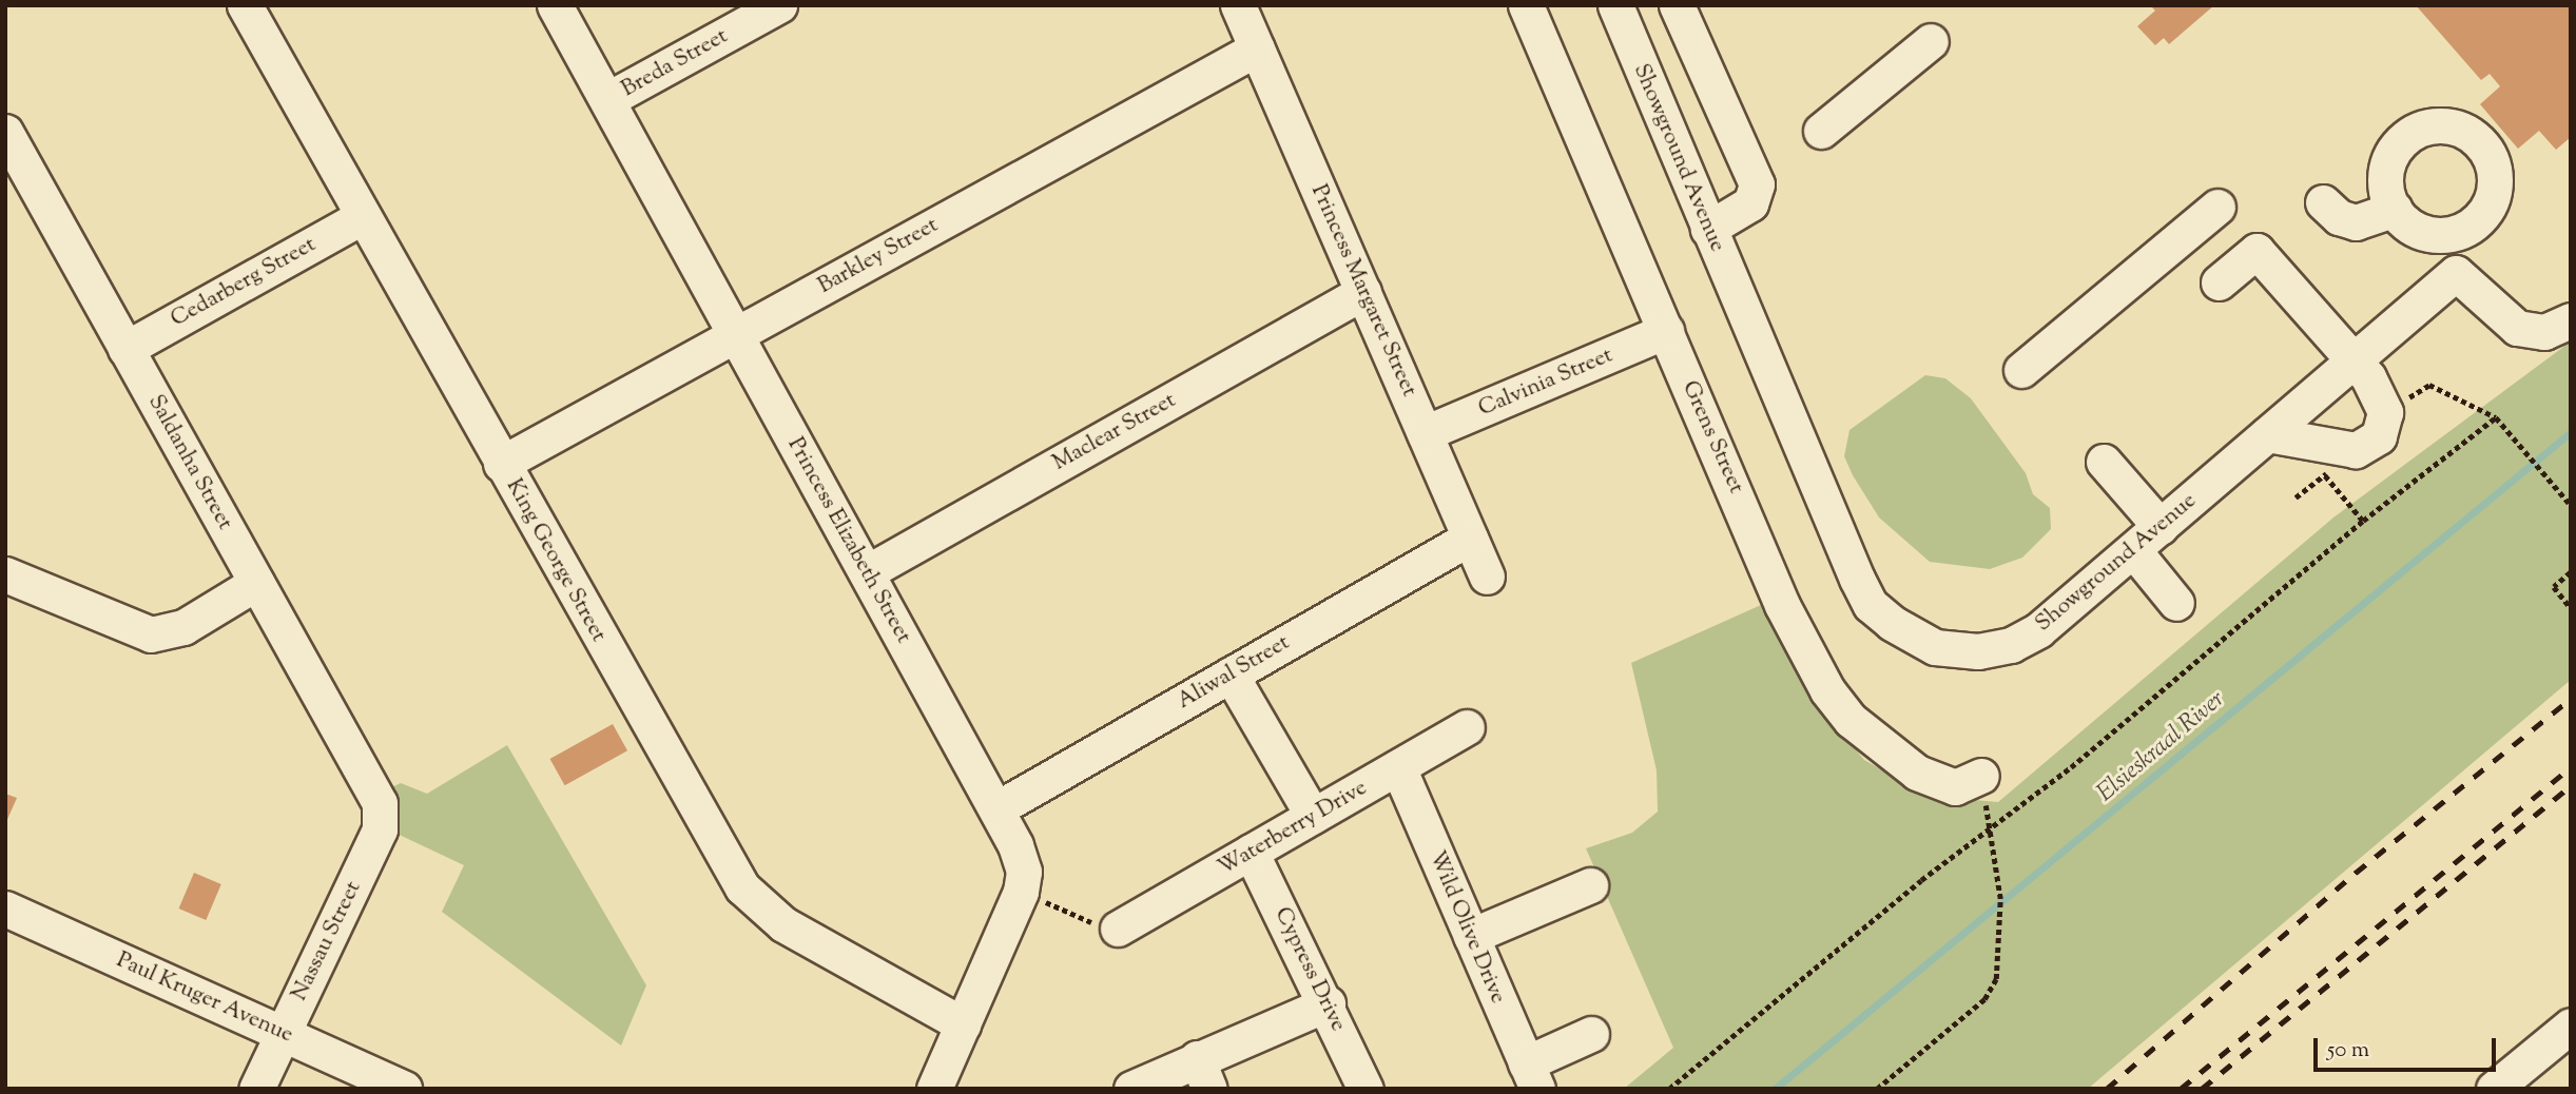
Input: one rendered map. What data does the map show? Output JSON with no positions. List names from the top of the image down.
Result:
{
  "streets": {
    "street": [
      "Breda Street",
      "Showground Avenue",
      "Barkley Street",
      "Cedarberg Street",
      "Princess Margaret Street",
      "Calvinia Street",
      "Maclear Street",
      "Grens Street",
      "Saldanha Street",
      "Princess Elizabeth Street",
      "King George Street",
      "Aliwal Street",
      "Waterberry Drive",
      "Wild Olive Drive",
      "Nassau Street",
      "Cypress Drive",
      "Paul Kruger Avenue"
    ]
  },
  "crossings": [
    ["Breda Street", "Princess Elizabeth Street"],
    ["Barkley Street", "Princess Margaret Street"],
    ["Barkley Street", "Princess Elizabeth Street"],
    ["Barkley Street", "King George Street"],
    ["Cedarberg Street", "Saldanha Street"],
    ["Cedarberg Street", "King George Street"],
    ["Princess Margaret Street", "Calvinia Street"],
    ["Princess Margaret Street", "Maclear Street"],
    ["Princess Margaret Street", "Aliwal Street"],
    ["Calvinia Street", "Grens Street"],
    ["Maclear Street", "Princess Elizabeth Street"],
    ["Saldanha Street", "Nassau Street"],
    ["Princess Elizabeth Street", "King George Street"],
    ["Princess Elizabeth Street", "Aliwal Street"],
    ["Waterberry Drive", "Wild Olive Drive"],
    ["Waterberry Drive", "Cypress Drive"],
    ["Nassau Street", "Paul Kruger Avenue"]
  ],
  "water": ["Elsieskraal River"],
  "scale_bar": "50 m"
}
